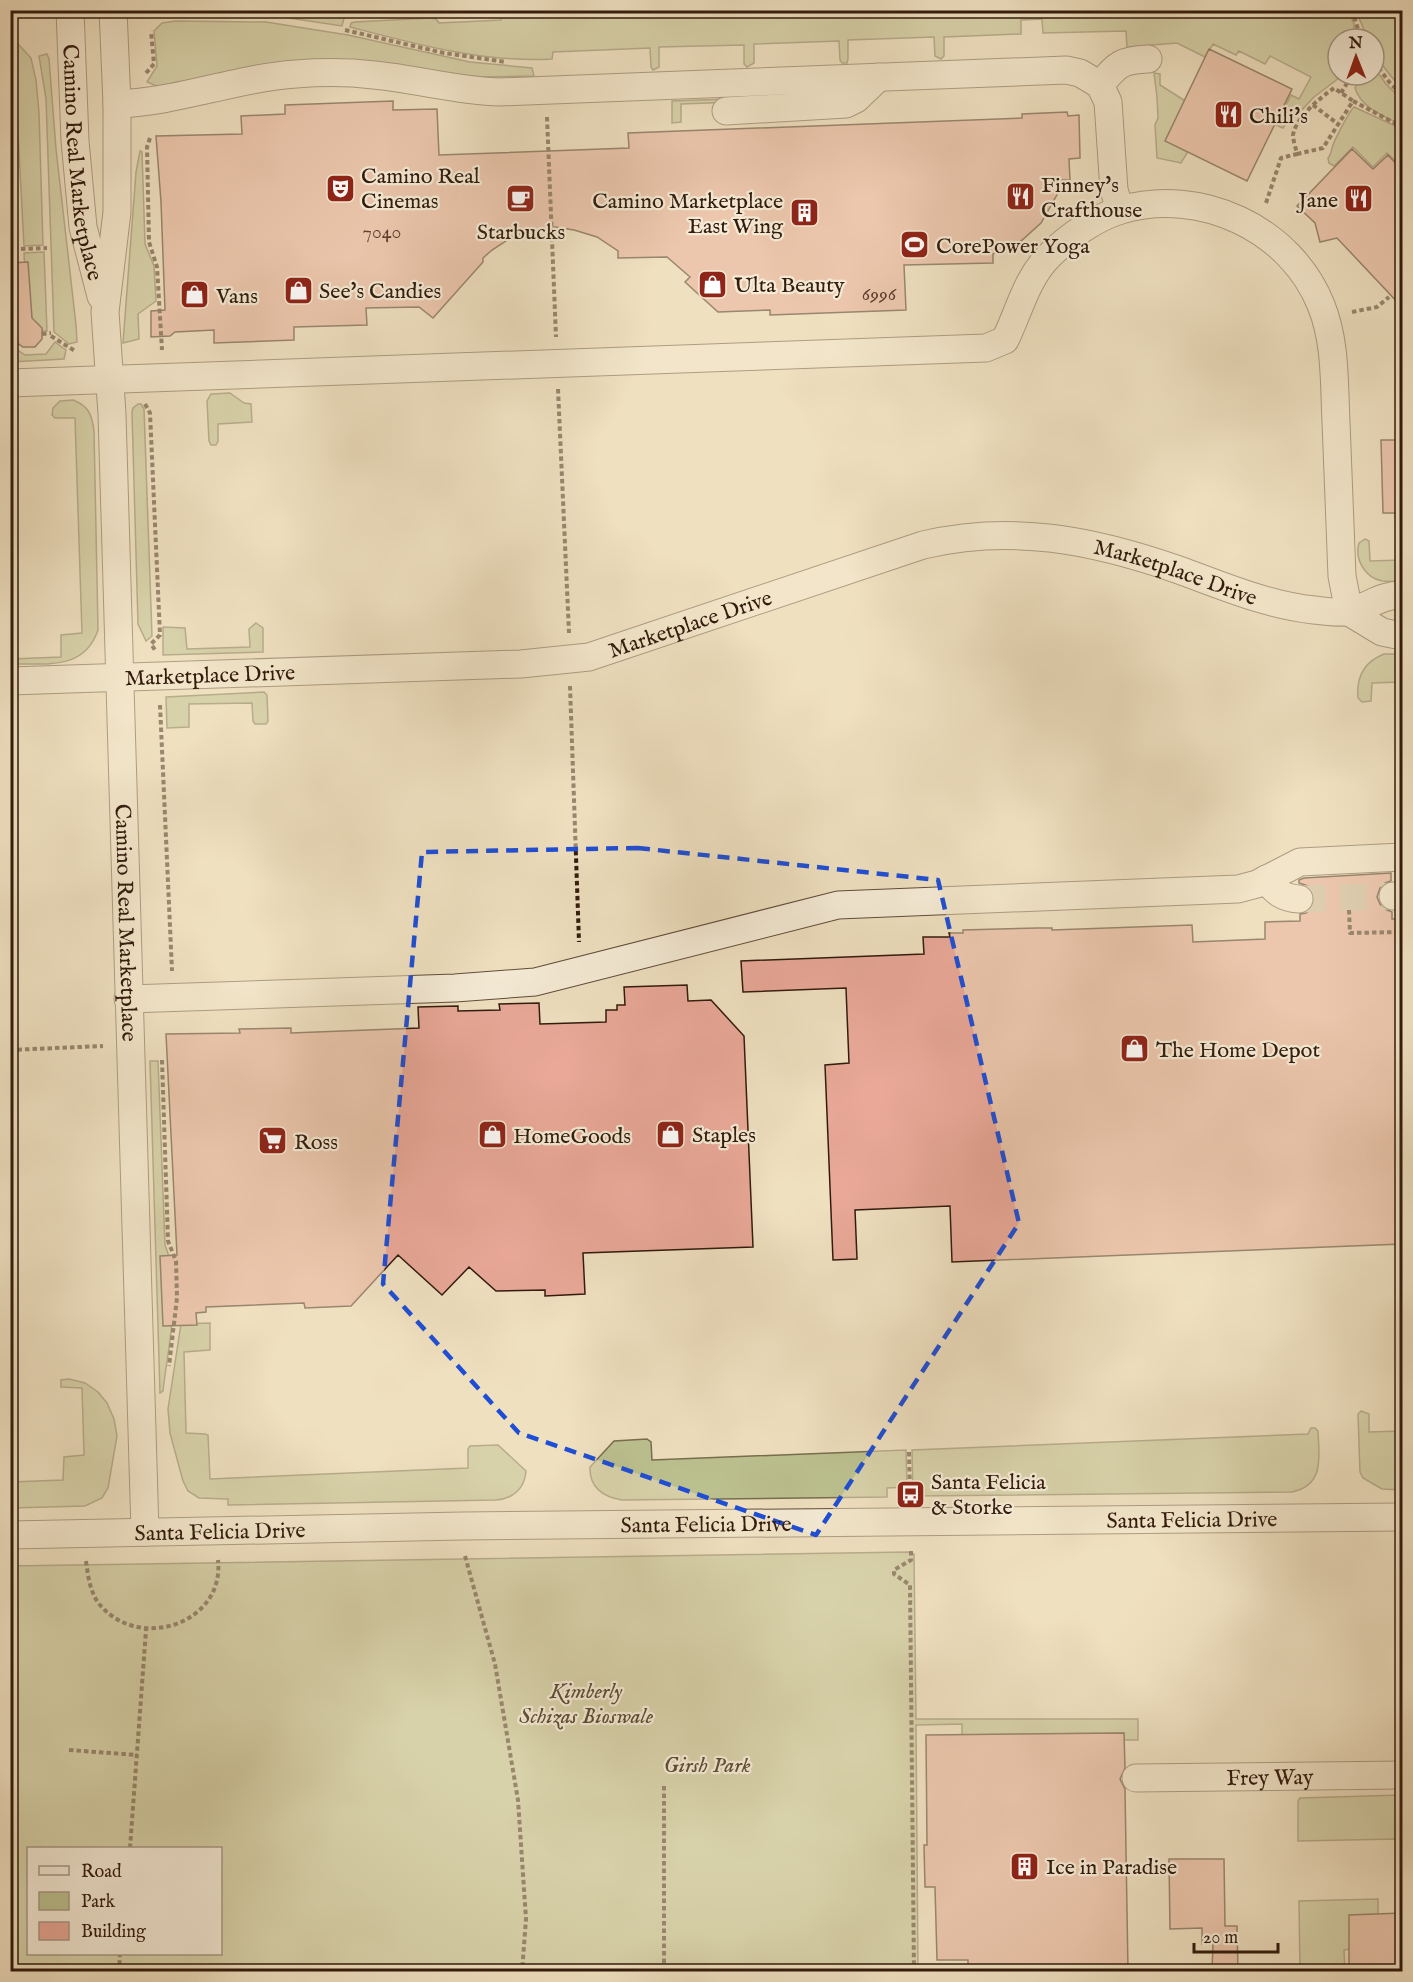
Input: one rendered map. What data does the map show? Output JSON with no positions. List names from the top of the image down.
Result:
{
  "streets": {
    "street": [
      "Camino Real Marketplace",
      "Marketplace Drive",
      "Santa Felicia Drive",
      "Frey Way"
    ]
  },
  "crossings": [
    ["Camino Real Marketplace", "Marketplace Drive"],
    ["Camino Real Marketplace", "Santa Felicia Drive"]
  ],
  "parks": ["Kimberly Schizas Bioswale", "Girsh Park"],
  "places": {
    "restaurant": ["Chili's", "Finney's Crafthouse", "Jane"],
    "theatre": ["Camino Real Cinemas"],
    "cafe": ["Starbucks"],
    "building": ["Camino Marketplace East Wing", "Ice in Paradise"],
    "sports": ["CorePower Yoga"],
    "shop": [
      "Ulta Beauty",
      "See's Candies",
      "Vans",
      "The Home Depot",
      "Staples",
      "HomeGoods"
    ],
    "supermarket": ["Ross"],
    "bus stop": ["Santa Felicia & Storke"]
  },
  "house_numbers": ["7040", "6996"],
  "legend": ["Road", "Park", "Building"],
  "scale_bar": "20 m",
  "north": "top"
}
